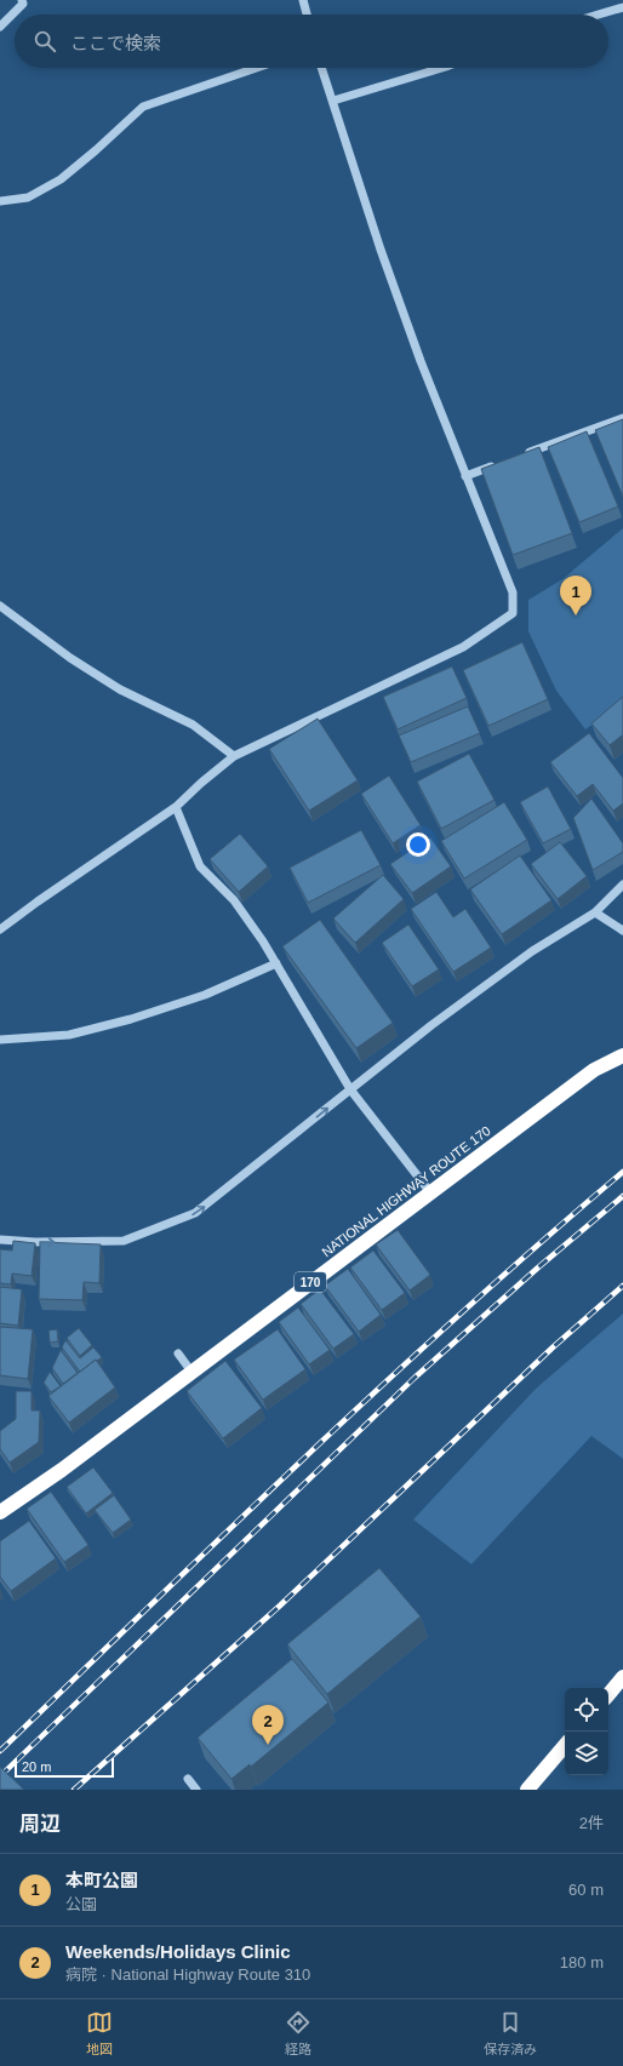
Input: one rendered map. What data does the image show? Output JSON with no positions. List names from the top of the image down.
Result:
{
  "streets": {
    "highway": ["NATIONAL HIGHWAY ROUTE 170", "170"]
  },
  "scale_bar": "20 m",
  "page": {
    "search": "ここで検索",
    "pins": ["1", "2"],
    "scale": "20 m",
    "heading": ["周辺", "2件"],
    "list": [
      {
        "mark": "1",
        "name": "本町公園",
        "note": "公園",
        "value": "60 m"
      },
      {
        "mark": "2",
        "name": "Weekends/Holidays Clinic",
        "note": "病院 · National Highway Route 310",
        "value": "180 m"
      }
    ],
    "nav": ["地図", "経路", "保存済み"]
  }
}
